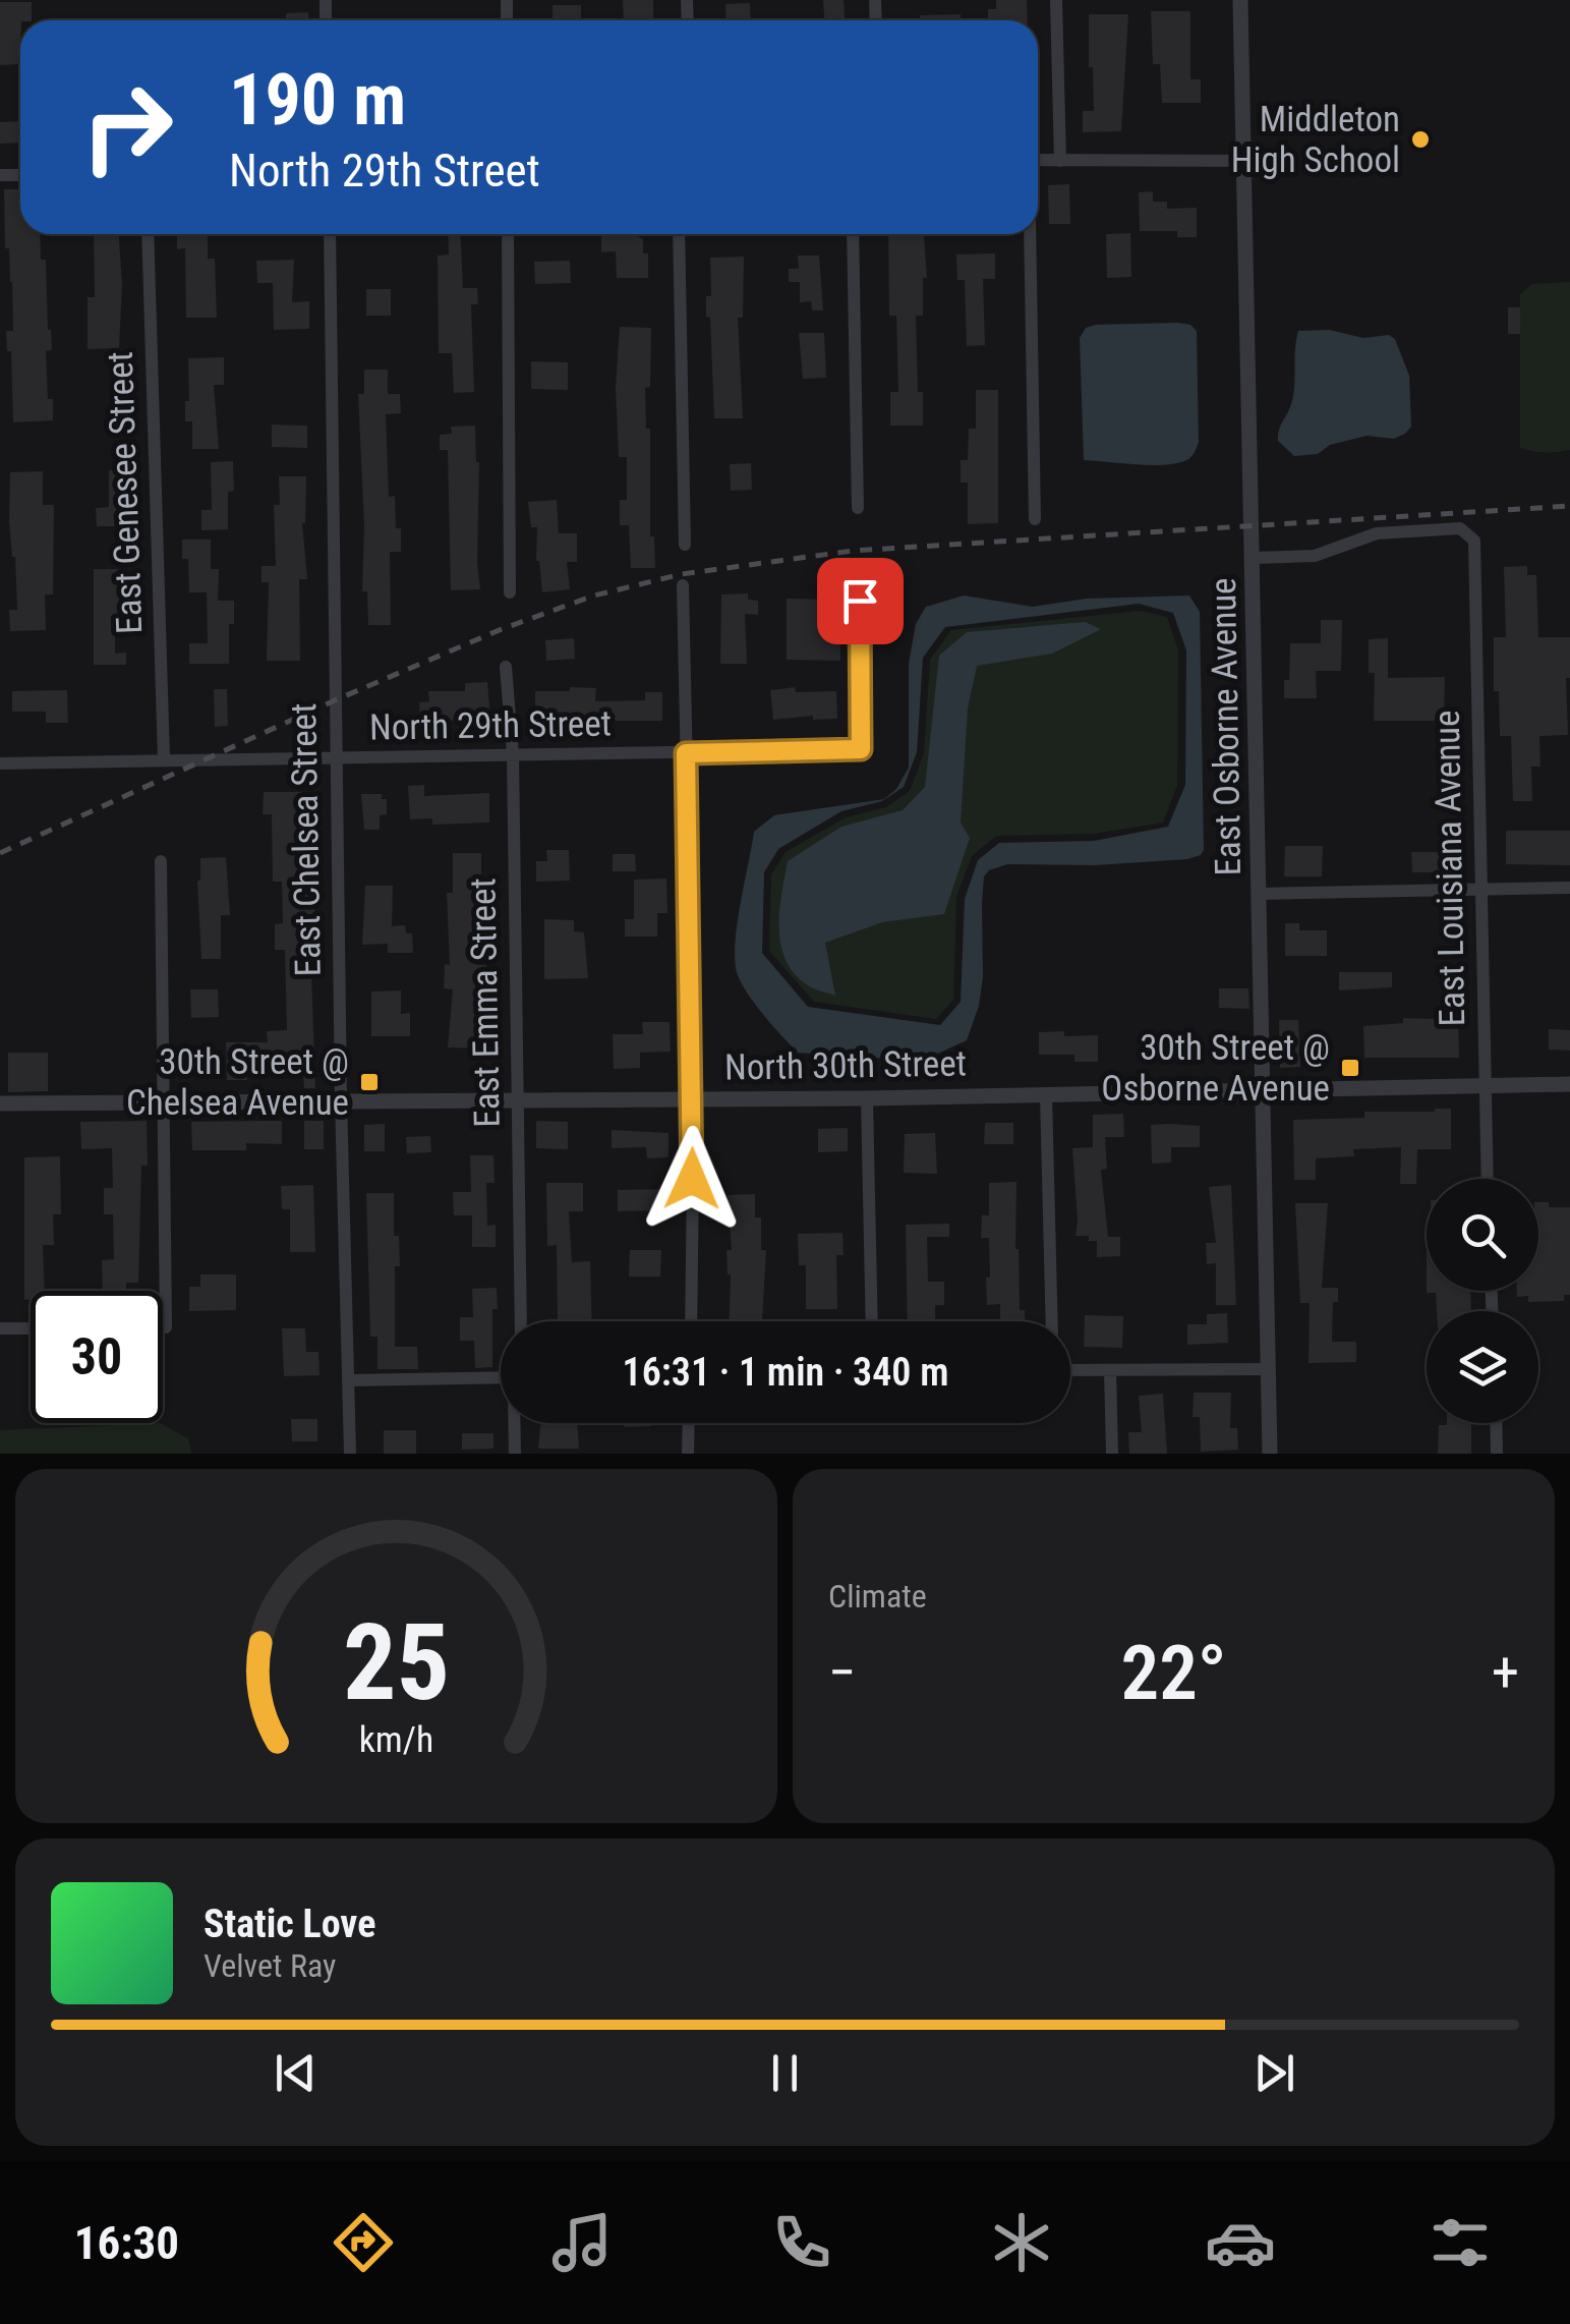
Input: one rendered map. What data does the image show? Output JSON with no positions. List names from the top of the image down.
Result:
{
  "streets": {
    "street": [
      "East Genesee Street",
      "North 29th Street",
      "East Osborne Avenue",
      "East Chelsea Street",
      "East Louisiana Avenue",
      "East Emma Street",
      "North 30th Street"
    ]
  },
  "crossings": [
    ["East Genesee Street", "North 29th Street"],
    ["North 29th Street", "East Chelsea Street"],
    ["North 29th Street", "East Emma Street"],
    ["East Osborne Avenue", "East Louisiana Avenue"],
    ["East Osborne Avenue", "North 30th Street"],
    ["East Chelsea Street", "North 30th Street"],
    ["East Louisiana Avenue", "North 30th Street"],
    ["East Emma Street", "North 30th Street"]
  ],
  "places": {
    "other": ["Middleton High School"],
    "transit": ["30th Street @ Osborne Avenue", "30th Street @ Chelsea Avenue"]
  },
  "page": {
    "turn": ["190 m", "North 29th Street"],
    "limit": "30",
    "trip": "16:31 · 1 min · 340 m",
    "tile": "Climate",
    "heat": ["−", "22°", "+"],
    "song": ["Static Love", "Velvet Ray"],
    "tabs": "16:30",
    "gauge": ["25", "km/h"]
  }
}
